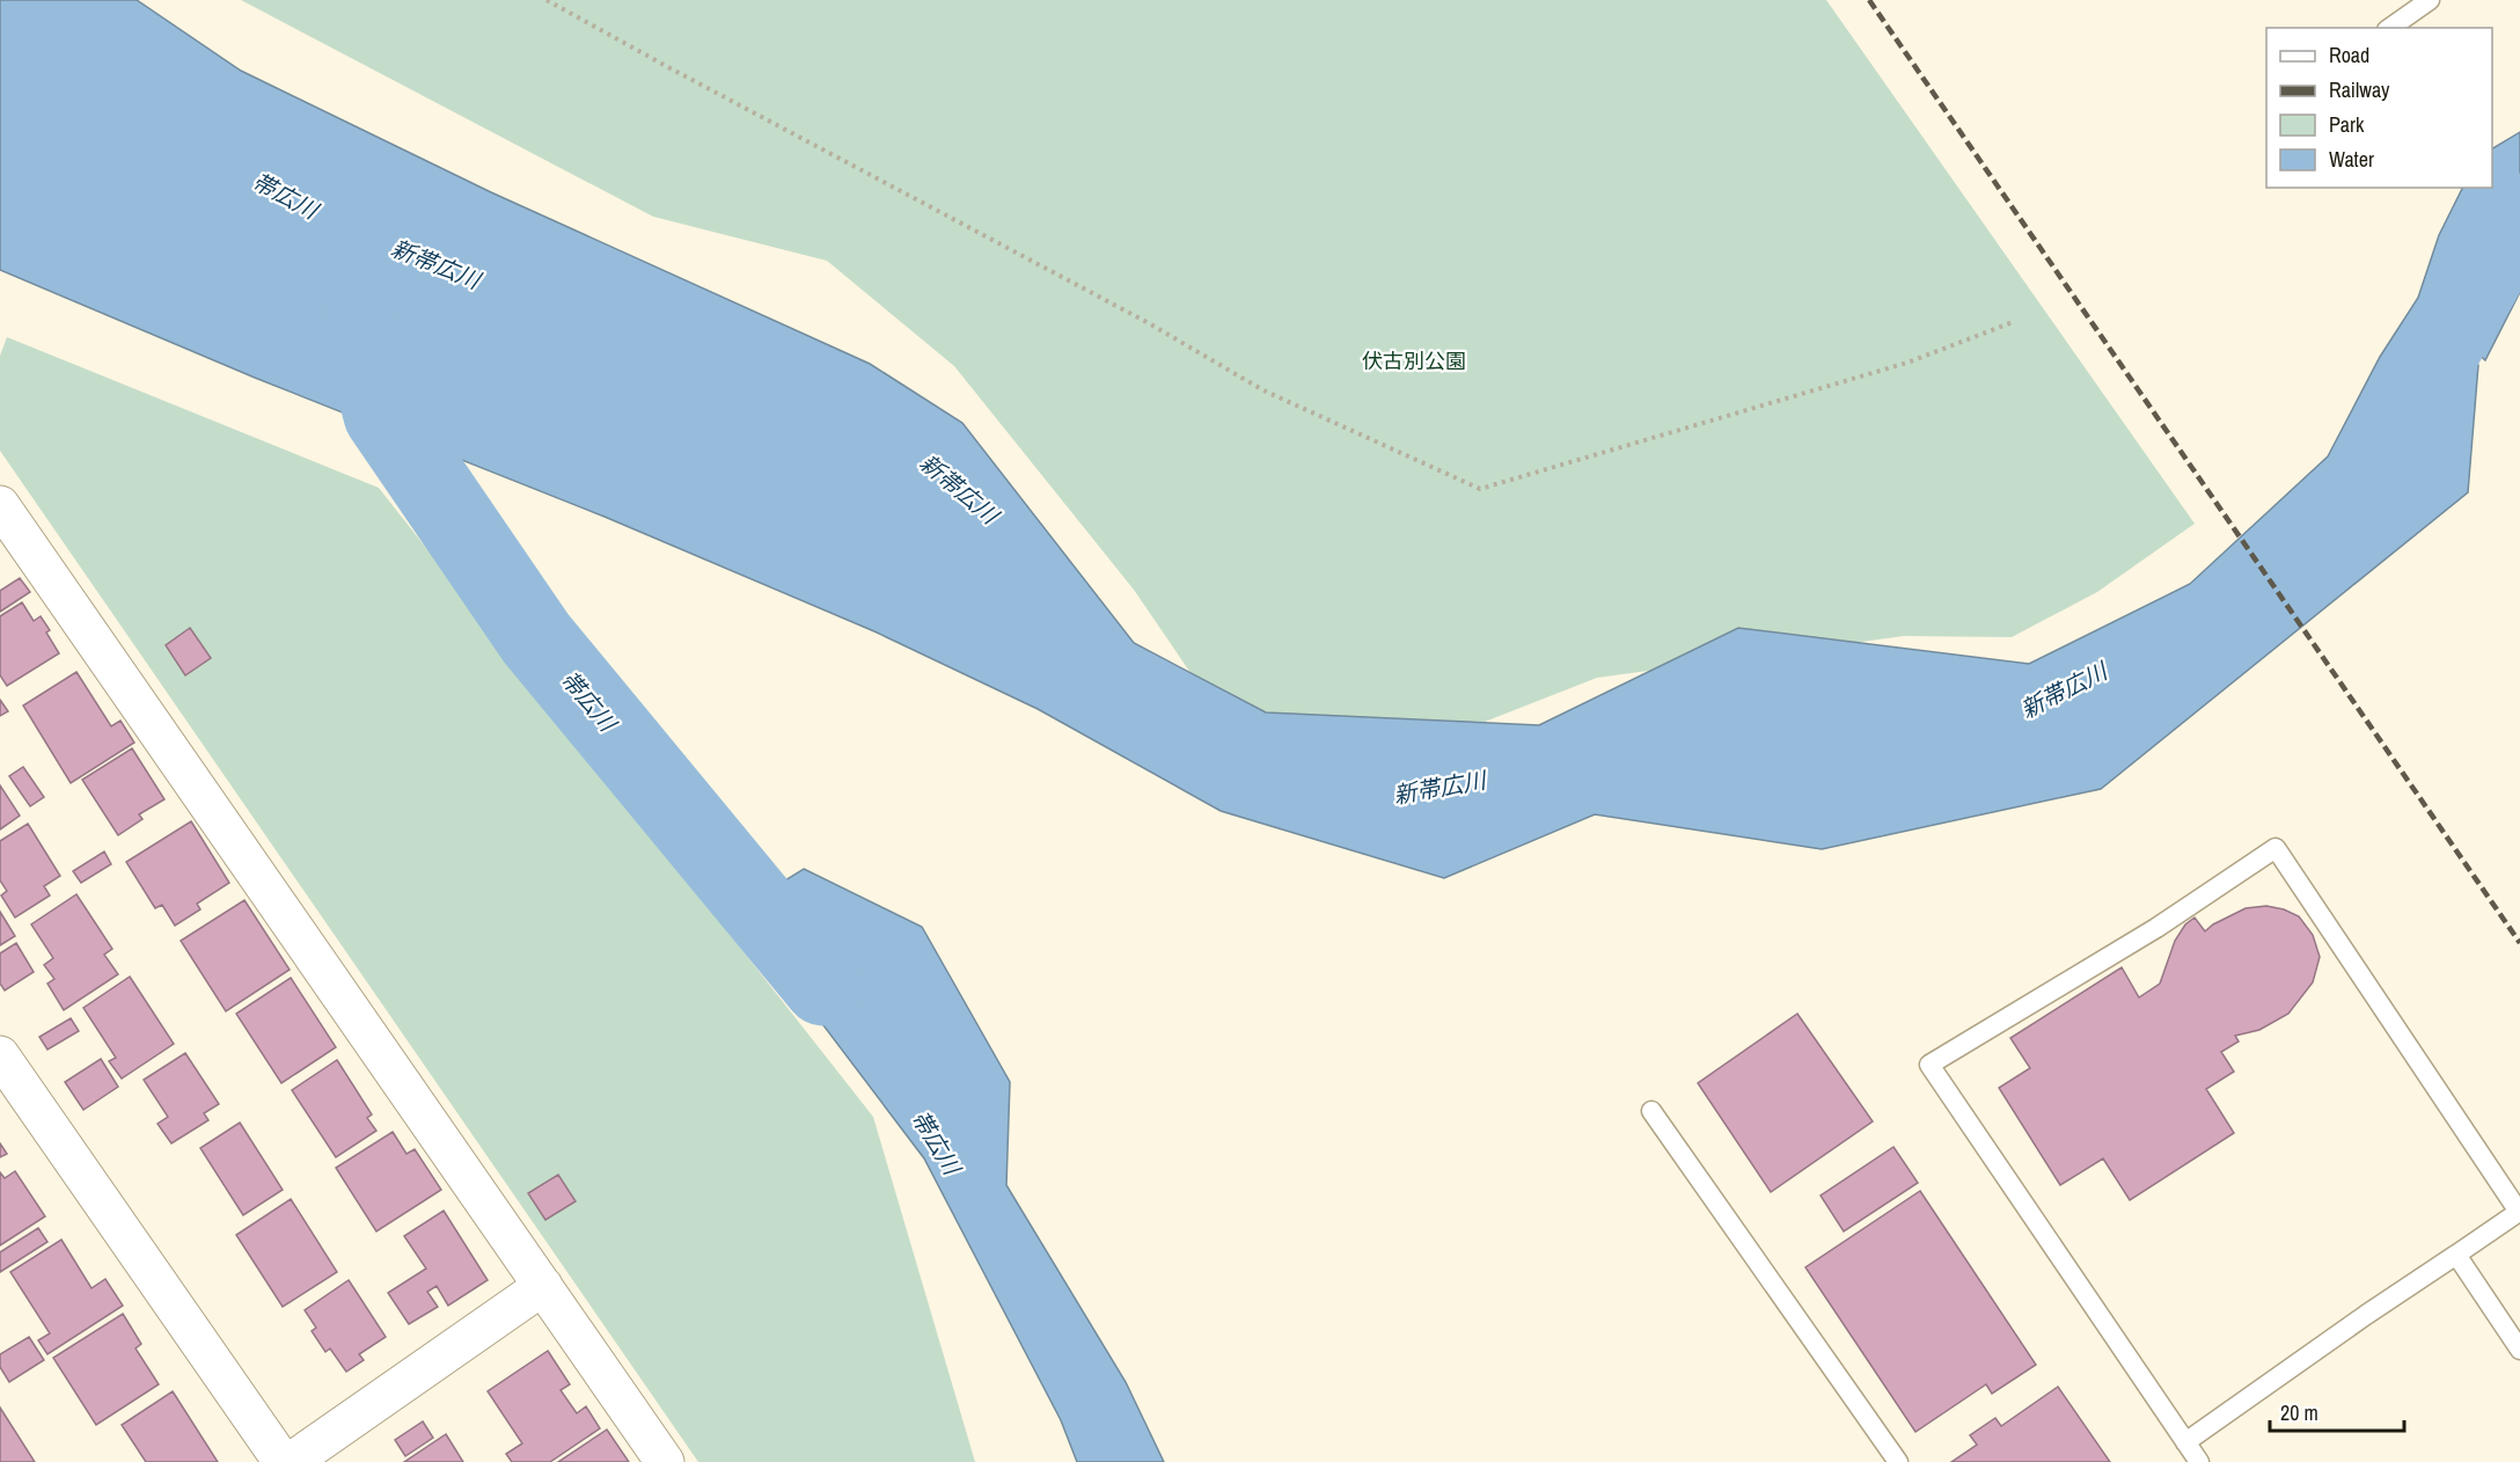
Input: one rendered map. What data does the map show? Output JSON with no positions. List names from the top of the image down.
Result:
{
  "water": ["帯広川", "新帯広川"],
  "parks": ["伏古別公園"],
  "legend": [
    "Road",
    "Railway",
    "Park",
    "Water"
  ],
  "scale_bar": "20 m"
}
